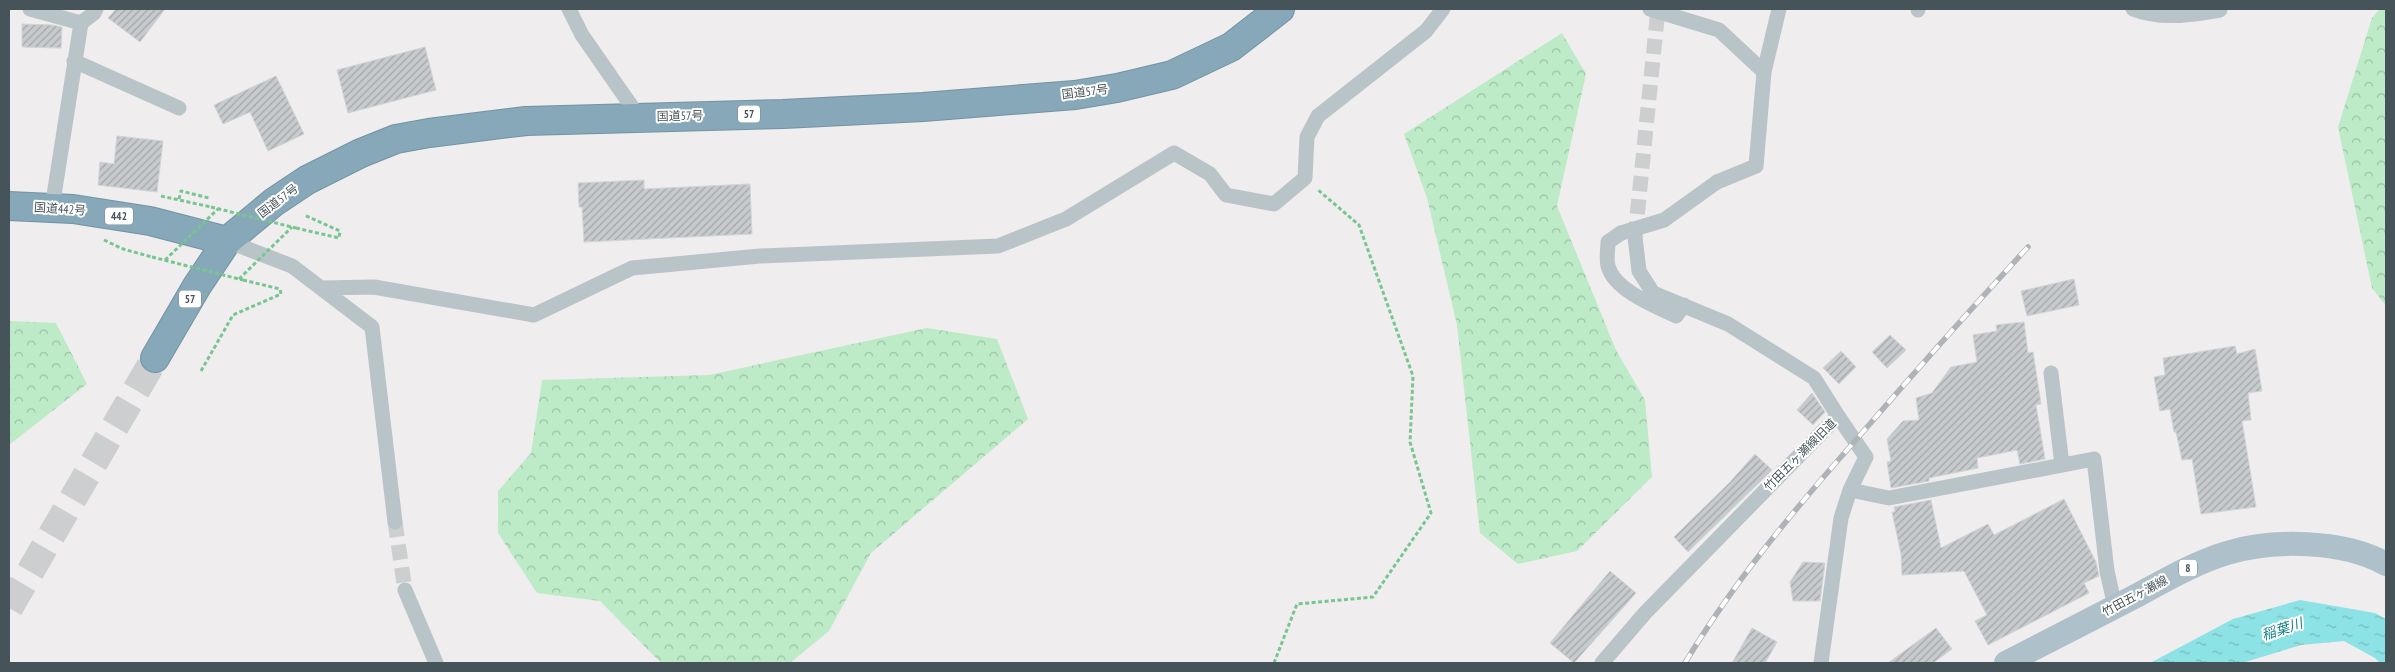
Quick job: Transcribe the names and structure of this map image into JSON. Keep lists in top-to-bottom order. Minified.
{"streets":{"highway":["国道57号","57","国道442号","442"],"main road":["8","竹田五ヶ瀬線"],"street":["竹田五ヶ瀬線旧道"]},"crossings":[["国道57号","国道442号"]],"water":["稲葉川"]}
